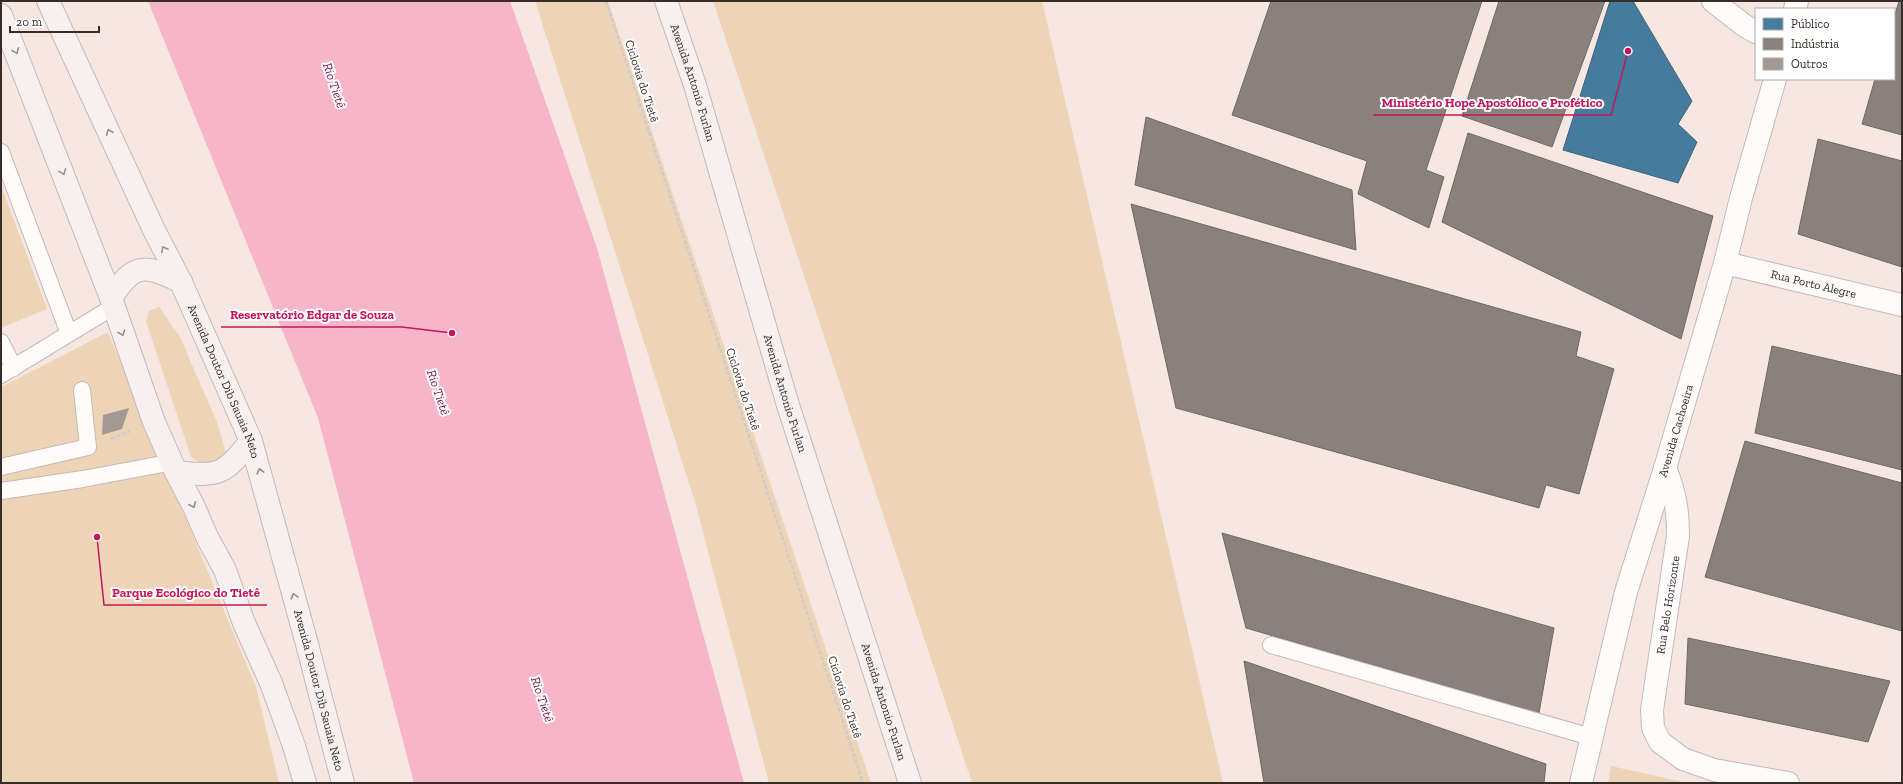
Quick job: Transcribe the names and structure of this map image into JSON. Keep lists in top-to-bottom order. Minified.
{"streets":{"main road":["Avenida Antonio Furlan","Avenida Doutor Dib Sauaia Neto"],"street":["Rua Porto Alegre","Avenida Cachoeira","Rua Belo Horizonte"],"path":["Ciclovia do Tietê"]},"crossings":[["Rua Porto Alegre","Avenida Cachoeira"],["Avenida Cachoeira","Rua Belo Horizonte"]],"water":["Rio Tietê"],"places":["Ministério Hope Apostólico e Profético","Reservatório Edgar de Souza","Parque Ecológico do Tietê"],"legend":["Público","Indústria","Outros"],"scale_bar":"20 m"}
